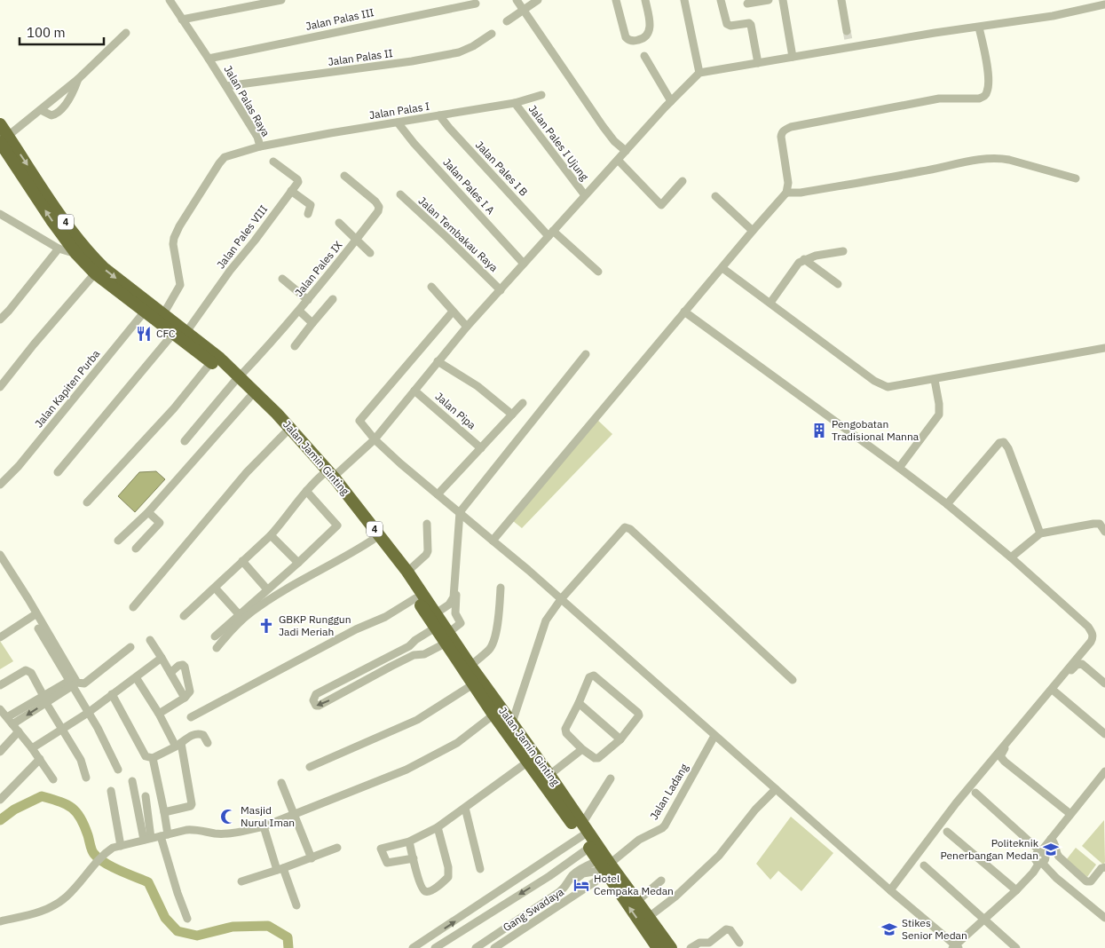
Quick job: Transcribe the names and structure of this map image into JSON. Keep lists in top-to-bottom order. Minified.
{"streets":{"highway":["4","Jalan Jamin Ginting"],"street":["Jalan Palas III","Jalan Palas II","Jalan Palas Raya","Jalan Palas I","Jalan Pales I Ujung","Jalan Pales I B","Jalan Pales I A","Jalan Tembakau Raya","Jalan Pales VIII","Jalan Pales IX","Jalan Kapiten Purba","Jalan Pipa","Jalan Ladang","Gang Swadaya"]},"crossings":[["Jalan Palas III","Jalan Palas Raya"],["Jalan Palas II","Jalan Palas Raya"],["Jalan Palas Raya","Jalan Palas I"],["Jalan Palas Raya","Jalan Jamin Ginting"],["Jalan Palas I","Jalan Pales I Ujung"],["Jalan Palas I","Jalan Pales I B"],["Jalan Palas I","Jalan Pales I A"],["Jalan Pales VIII","Jalan Jamin Ginting"],["Jalan Pales IX","Jalan Jamin Ginting"],["Jalan Kapiten Purba","Jalan Jamin Ginting"],["Jalan Jamin Ginting","Jalan Ladang"],["Jalan Jamin Ginting","Gang Swadaya"],["Jalan Ladang","Gang Swadaya"]],"places":{"restaurant":["CFC"],"building":["Pengobatan Tradisional Manna"],"church":["GBKP Runggun Jadi Meriah"],"mosque":["Masjid Nurul Iman"],"school or university":["Politeknik Penerbangan Medan","Stikes Senior Medan"],"hotel":["Hotel Cempaka Medan"]},"scale_bar":"100 m"}
